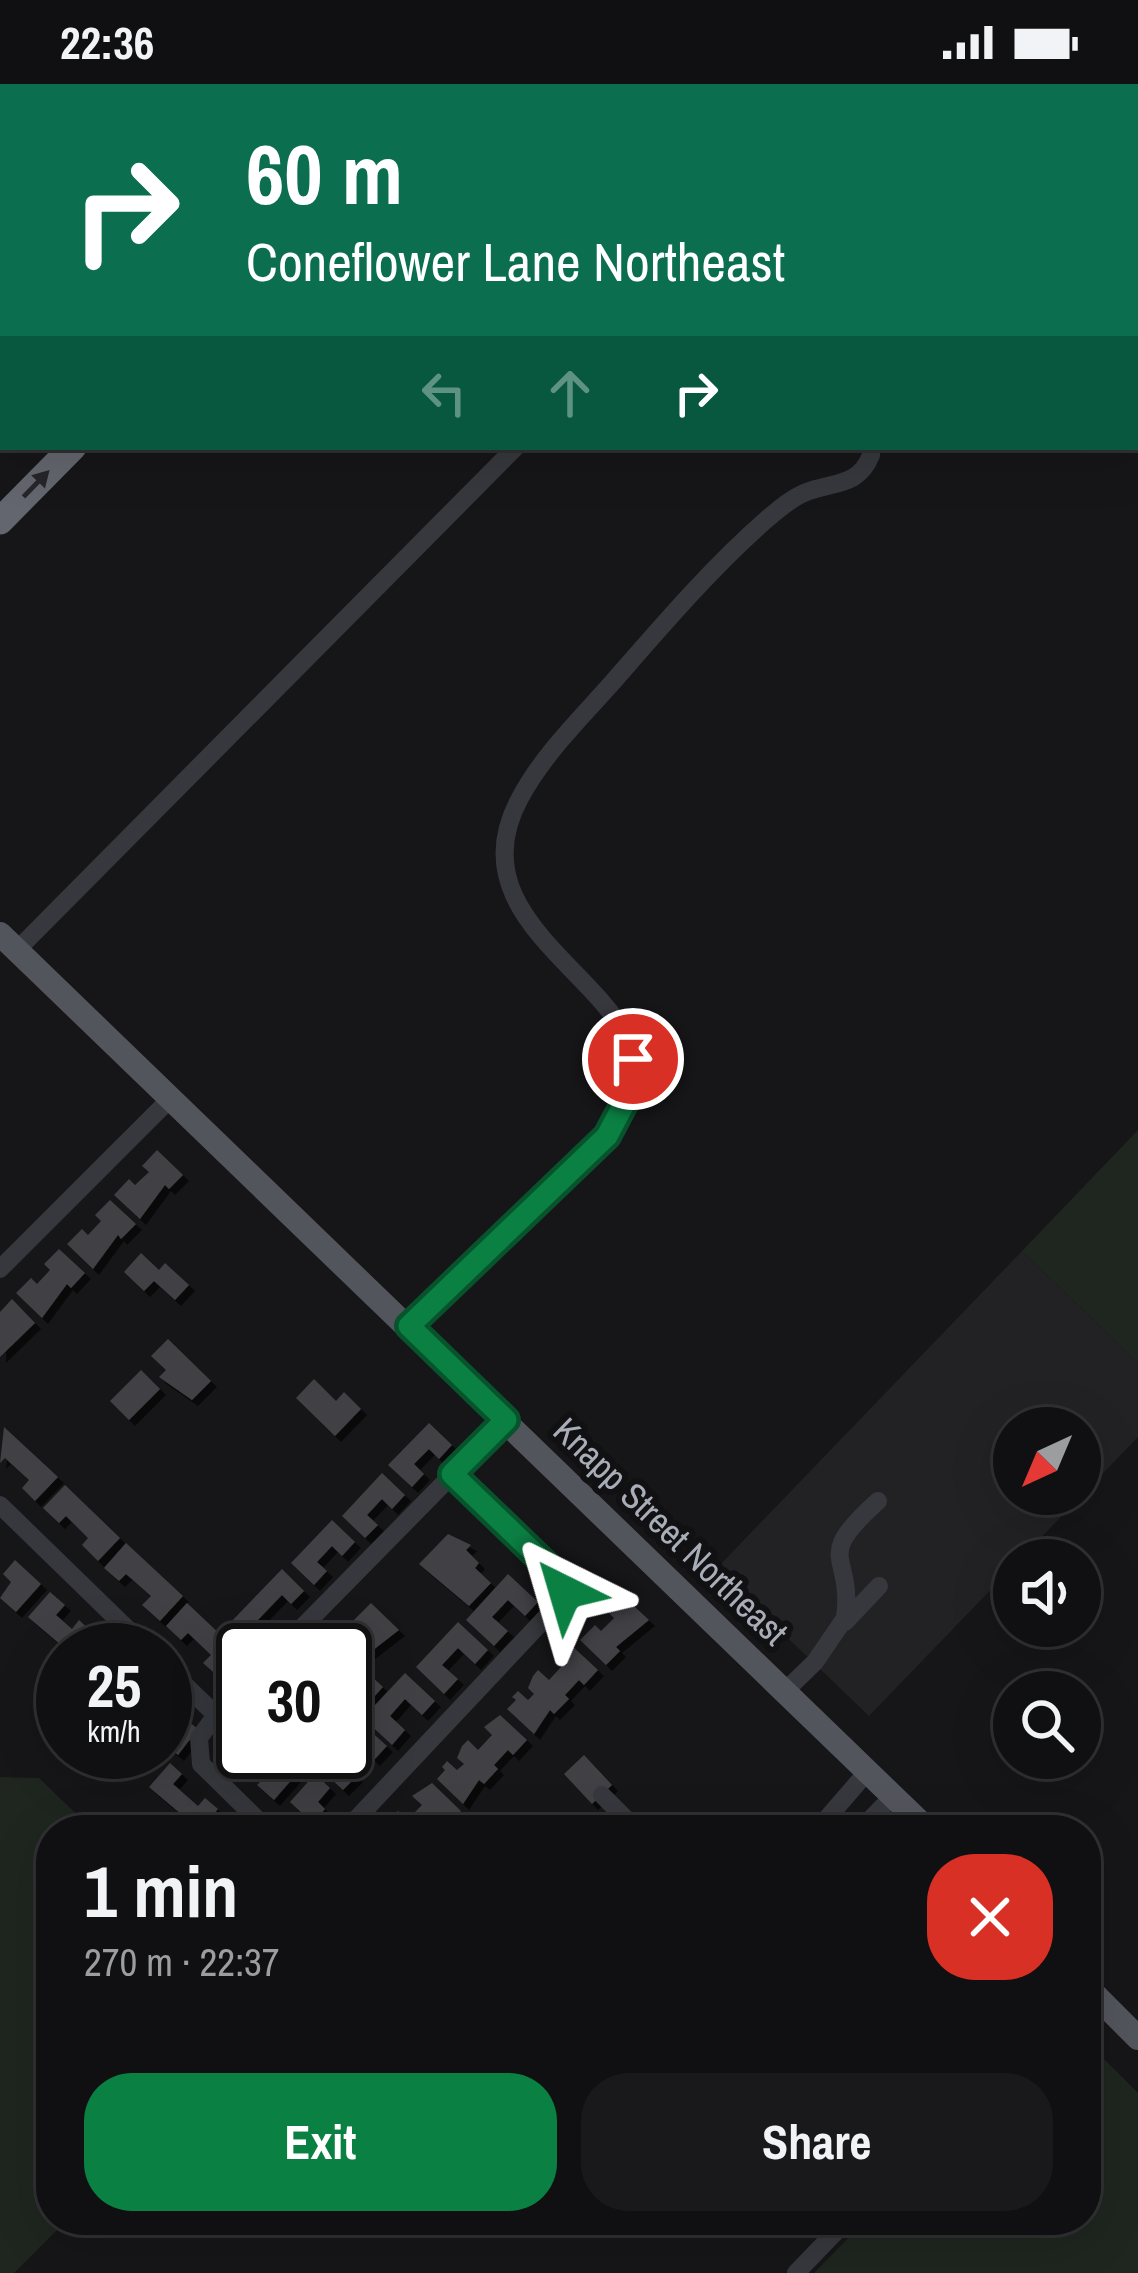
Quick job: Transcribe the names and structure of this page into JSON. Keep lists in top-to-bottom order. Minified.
{"streets":{"main road":["Knapp Street Northeast"]},"north":"bottom left","page":{"status":"22:36","turn":["60 m","Coneflower Lane Northeast"],"speed":"25 km/h","limit":"30","heading":["1 min","270 m · 22:37"],"buttons":["Exit","Share"]}}
